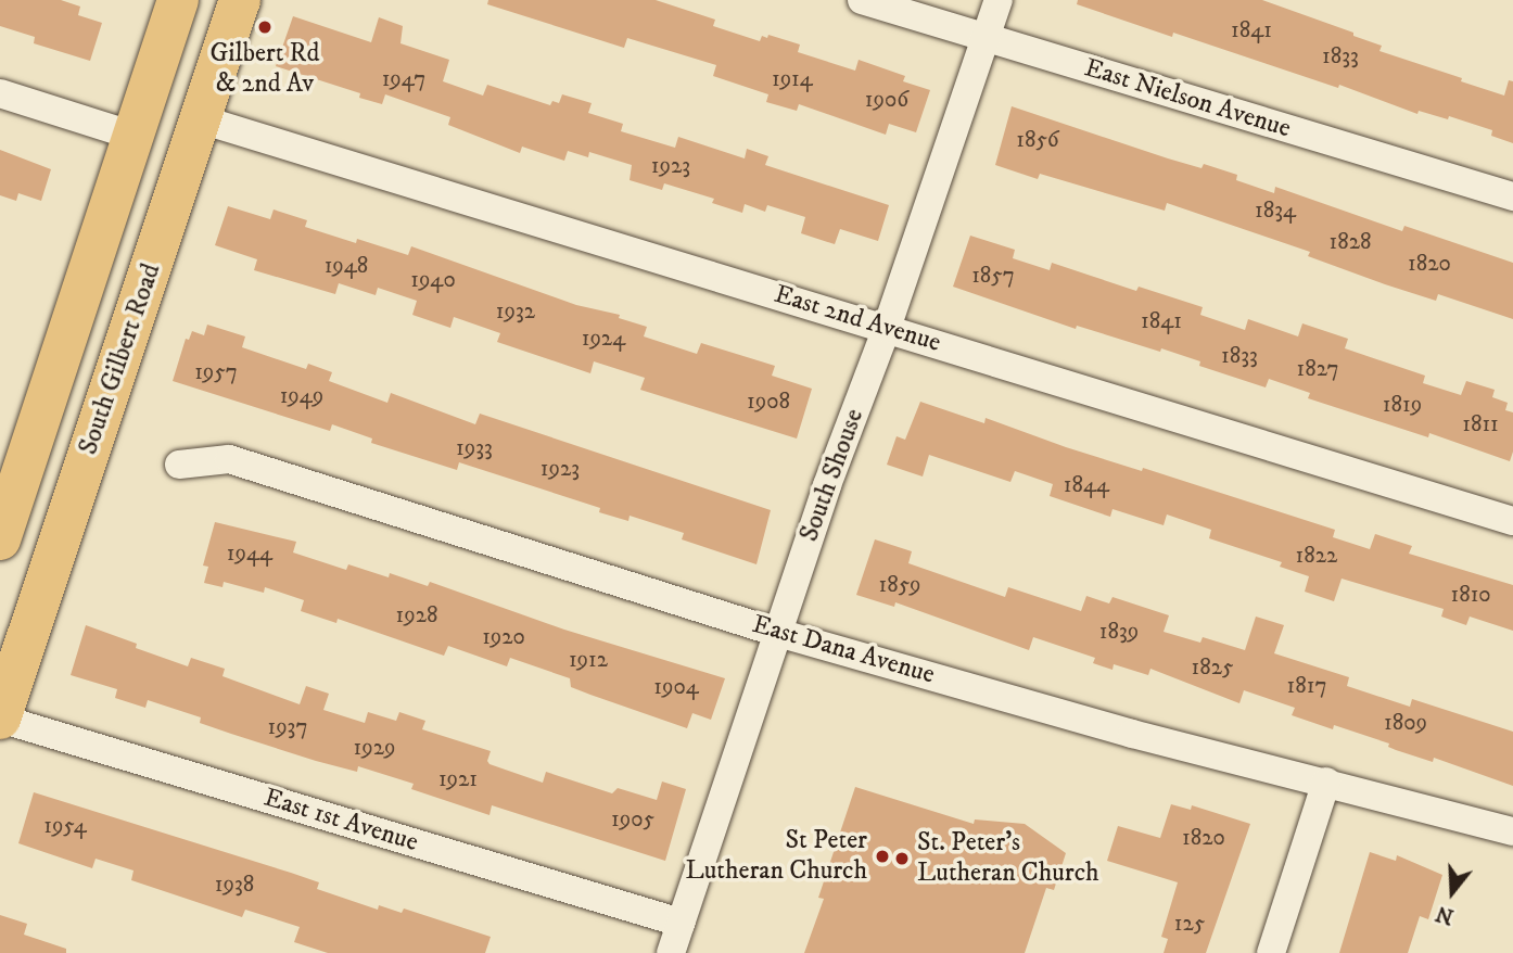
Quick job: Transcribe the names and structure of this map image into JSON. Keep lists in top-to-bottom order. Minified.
{"streets":{"main road":["South Gilbert Road"],"street":["East Nielson Avenue","East 2nd Avenue","South Shouse","East Dana Avenue","East 1st Avenue"]},"crossings":[["East Nielson Avenue","South Shouse"],["East 2nd Avenue","South Gilbert Road"],["East 2nd Avenue","South Shouse"],["South Gilbert Road","East 1st Avenue"],["South Shouse","East Dana Avenue"],["South Shouse","East 1st Avenue"]],"places":["Gilbert Rd & 2nd Av","St Peter Lutheran Church","St. Peter's Lutheran Church"],"house_numbers":["1841","1833","1947","1914","1906","1856","1923","1834","1828","1820","1948","1857","1940","1932","1841","1924","1833","1827","1957","1949","1908","1819","1811","1933","1923","1844","1944","1822","1859","1810","1928","1839","1920","1912","1825","1817","1904","1809","1937","1929","1921","1905","1954","1820","1938","125"],"north":"bottom"}
